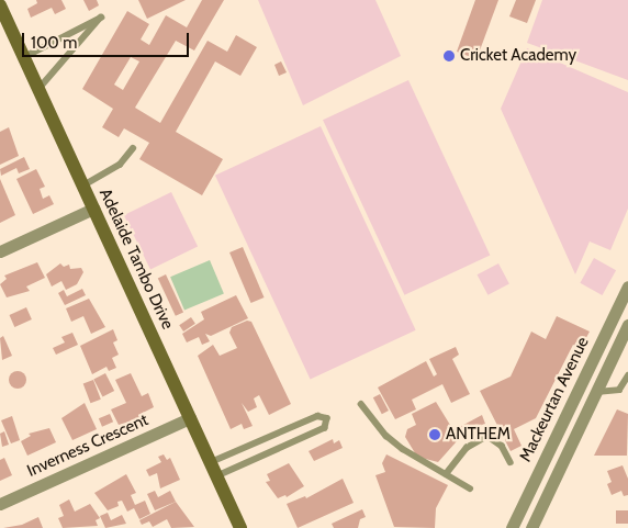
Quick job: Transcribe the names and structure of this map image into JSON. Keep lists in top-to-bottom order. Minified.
{"streets":{"street":["Adelaide Tambo Drive","Mackeurtan Avenue","Inverness Crescent"]},"crossings":[["Adelaide Tambo Drive","Inverness Crescent"]],"places":["Cricket Academy","ANTHEM"],"scale_bar":"100 m"}
